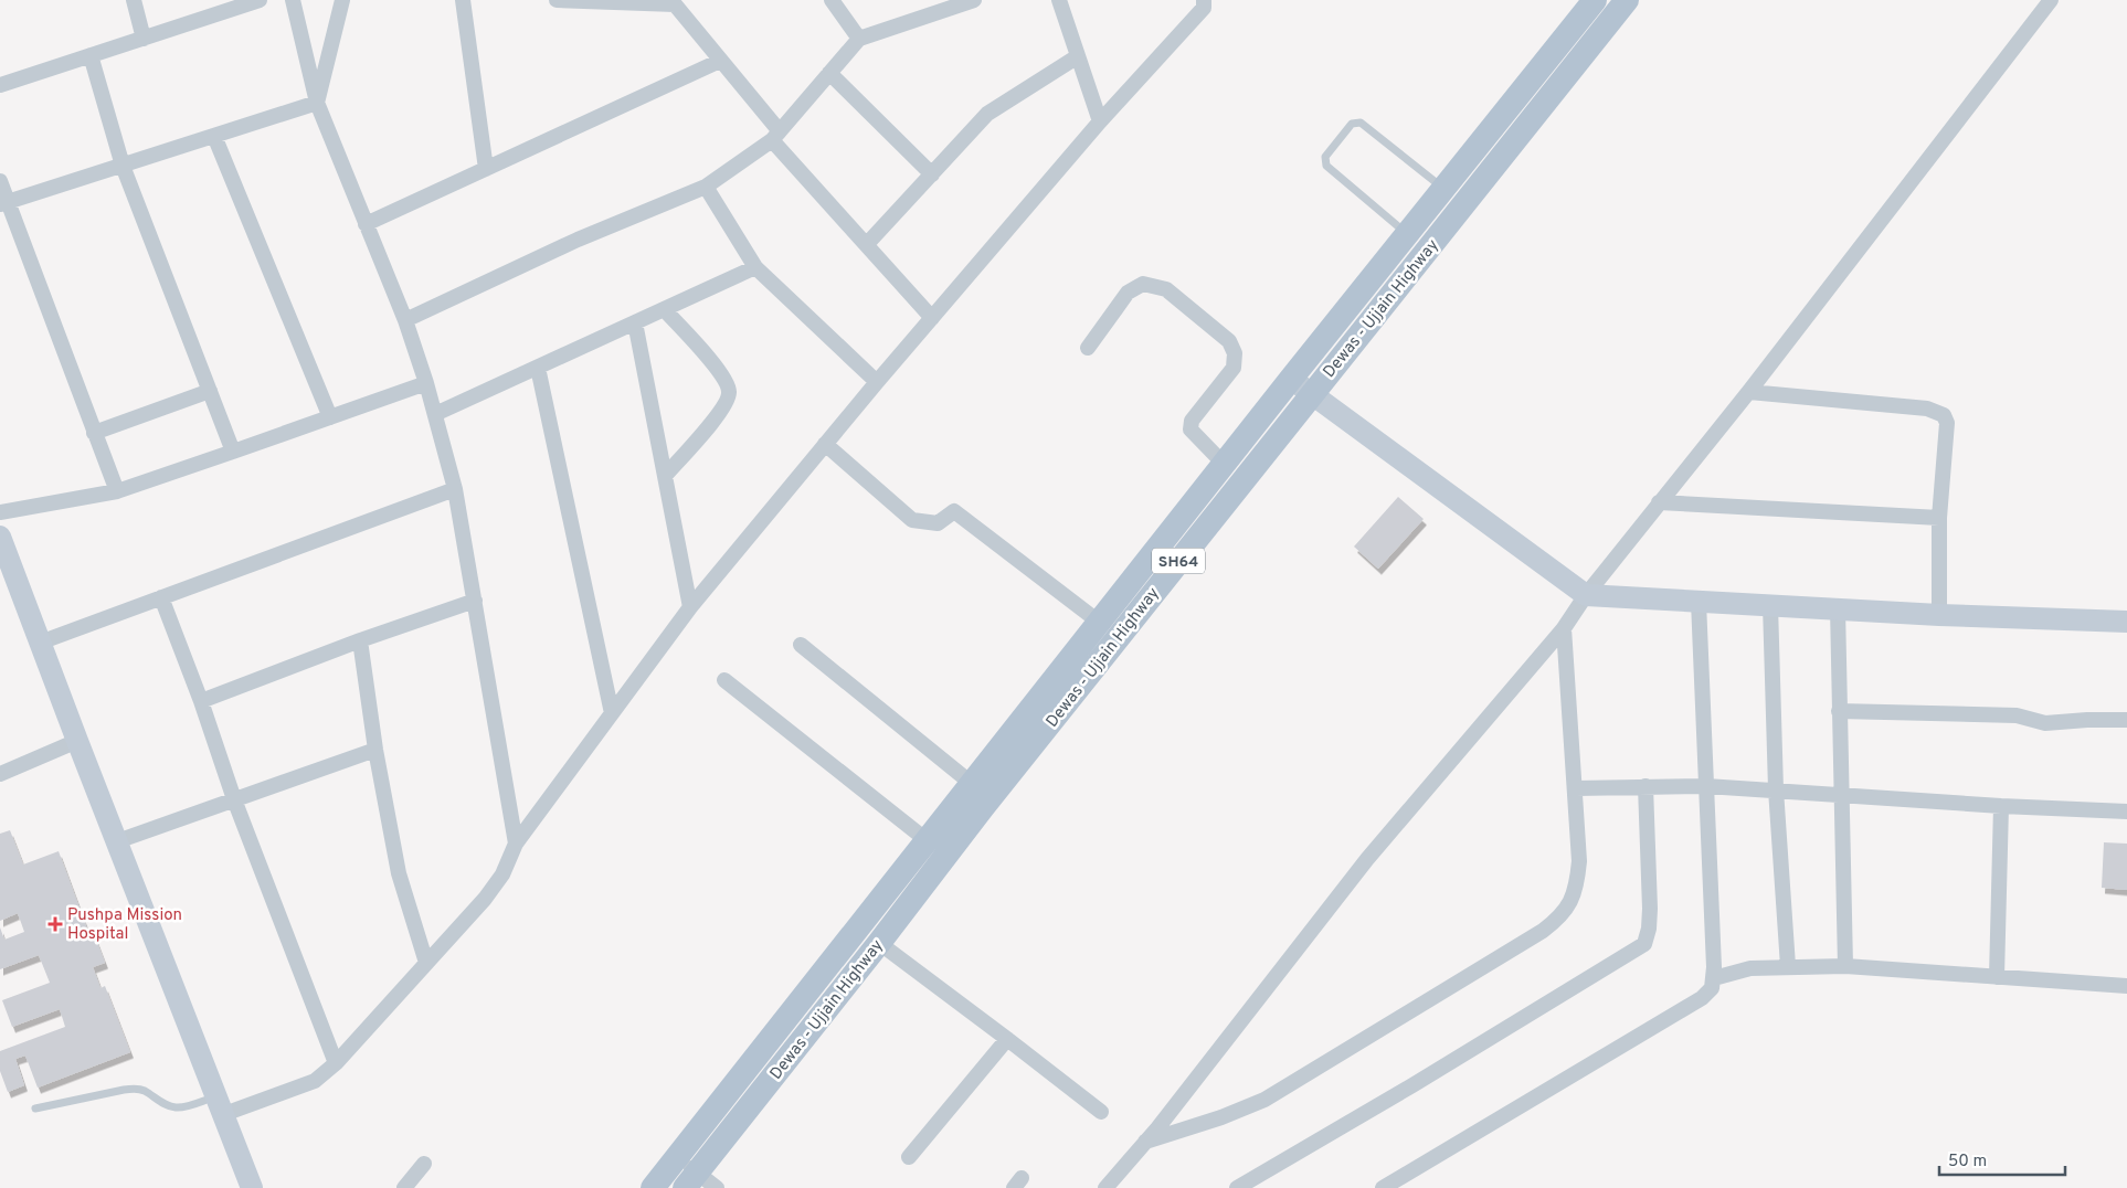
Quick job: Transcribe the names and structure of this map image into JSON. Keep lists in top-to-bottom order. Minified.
{"streets":{"main road":["Dewas - Ujjain Highway","SH64"]},"places":{"health":["Pushpa Mission Hospital"]},"scale_bar":"50 m"}
